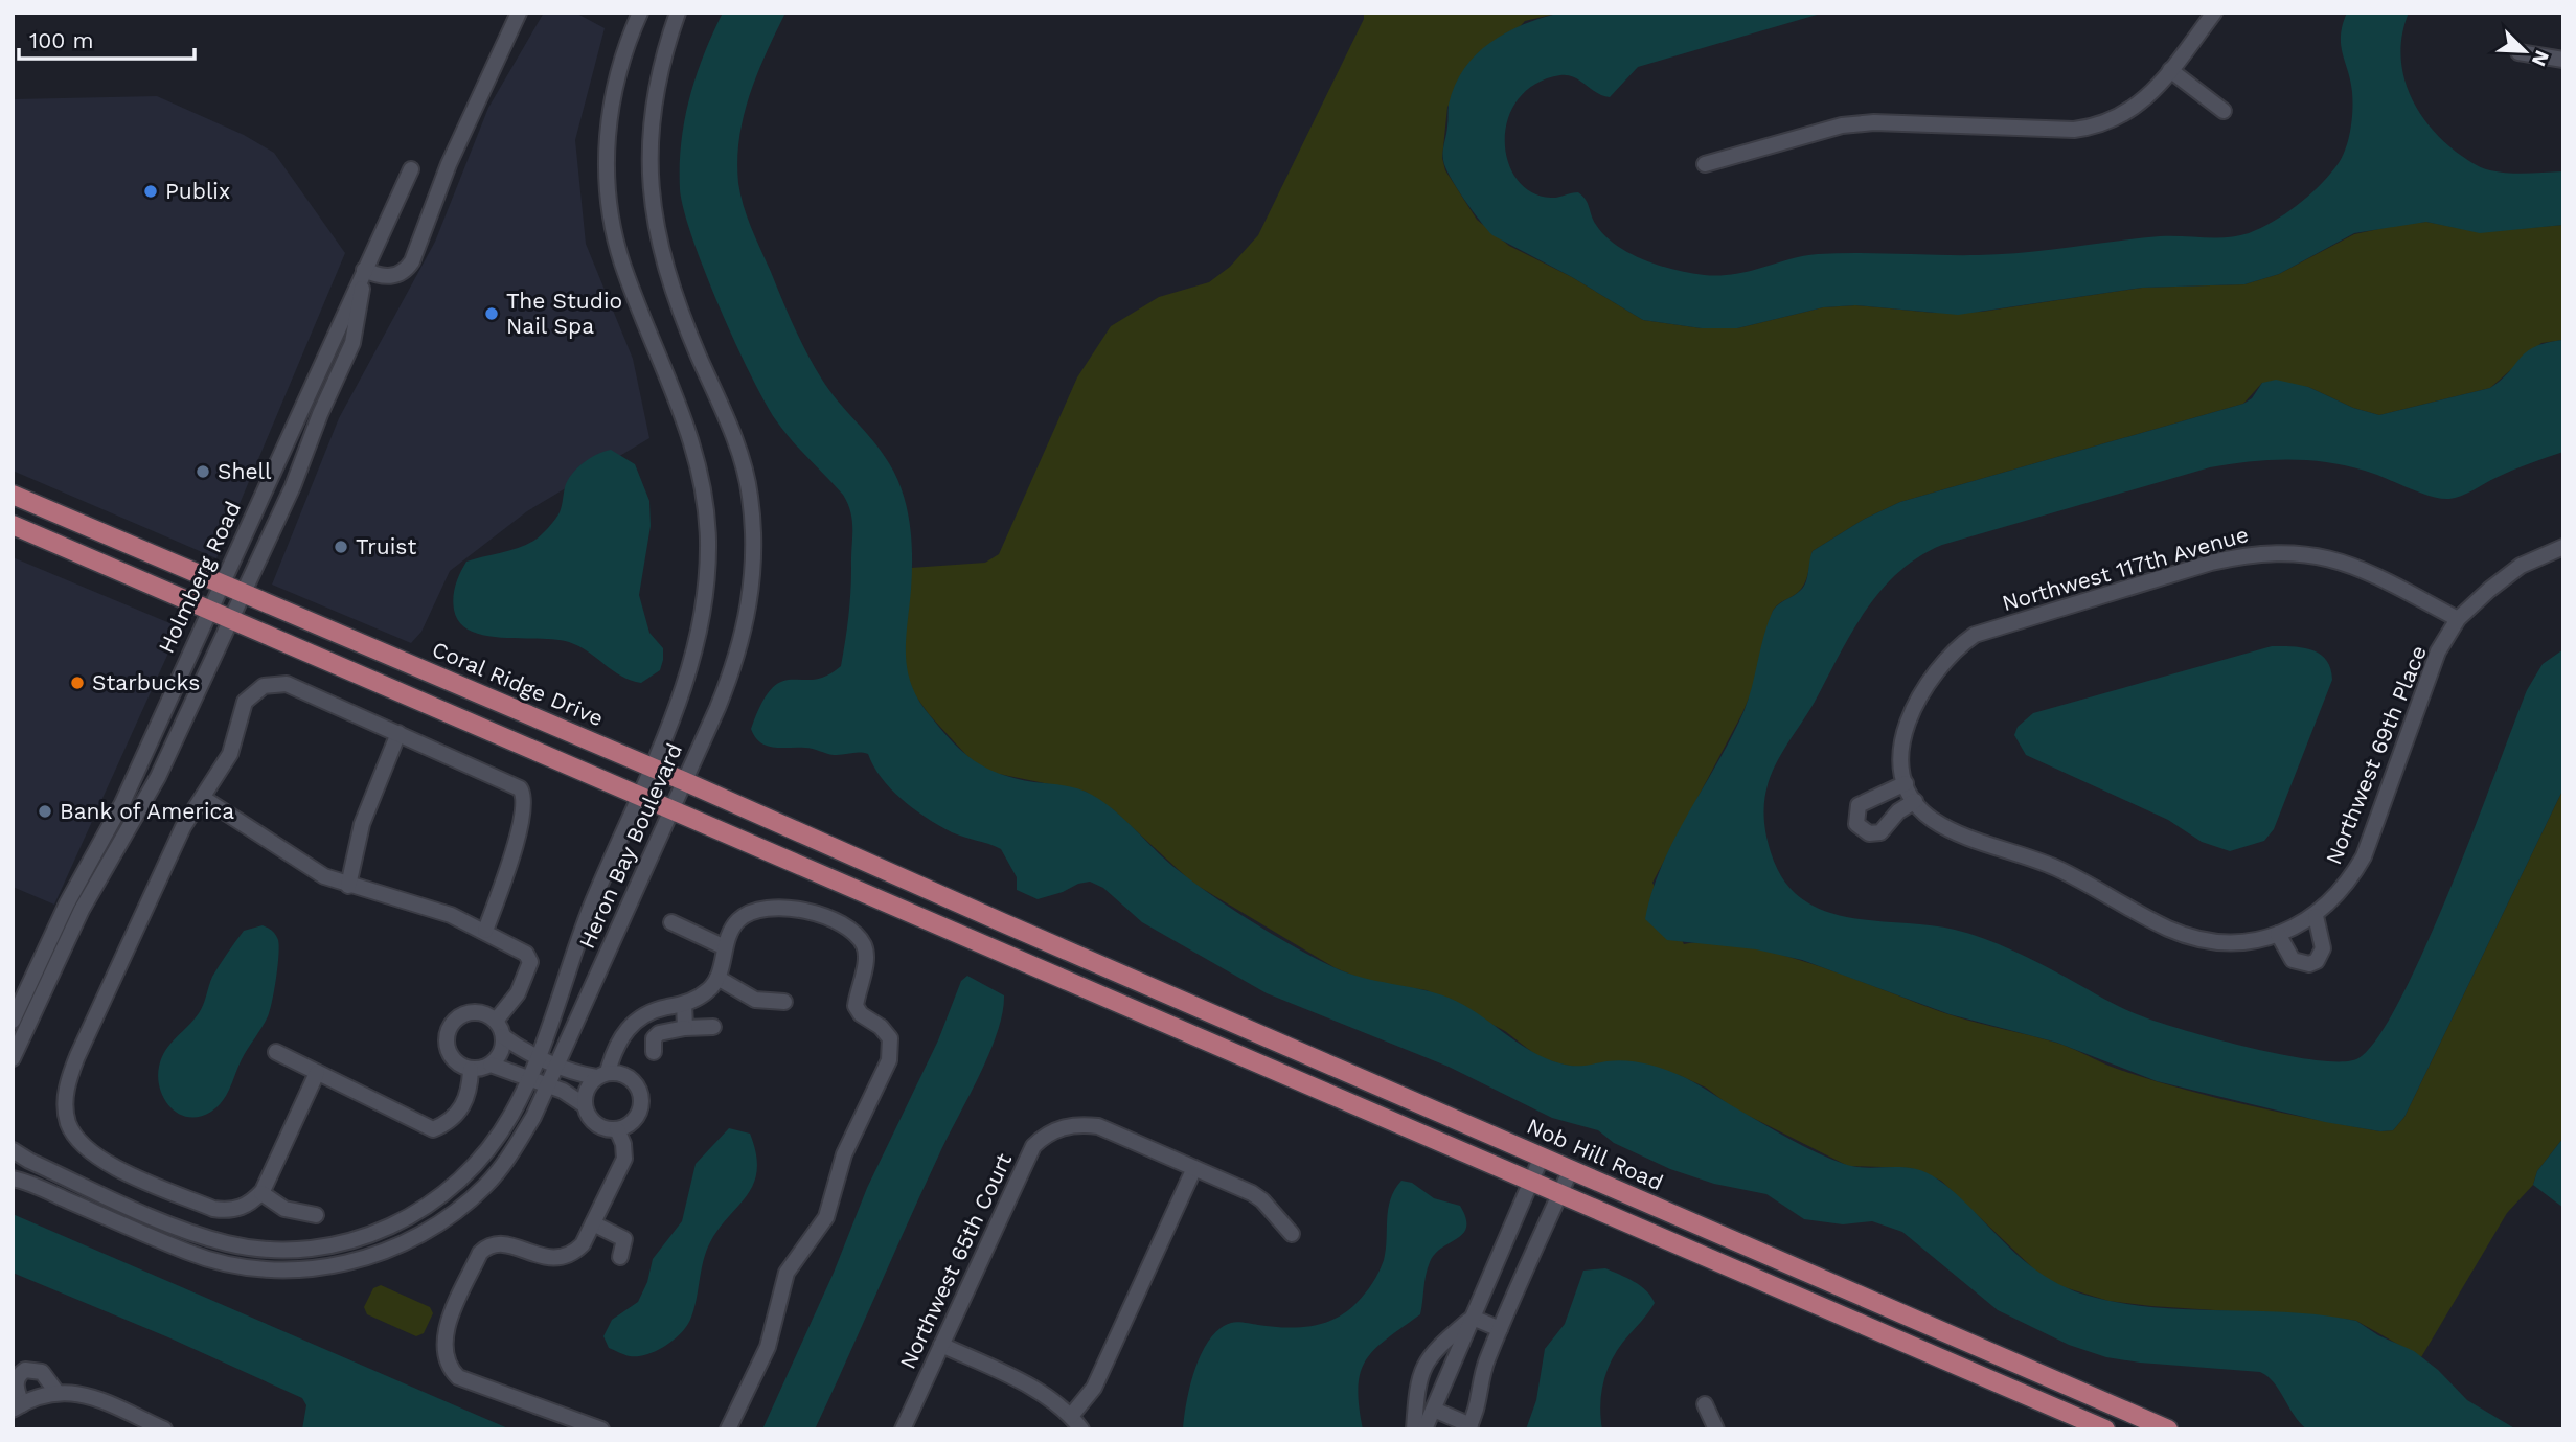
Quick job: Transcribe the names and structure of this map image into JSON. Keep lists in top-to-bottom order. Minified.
{"streets":{"main road":["Coral Ridge Drive","Nob Hill Road"],"street":["Northwest 117th Avenue","Holmberg Road","Northwest 69th Place","Heron Bay Boulevard","Northwest 65th Court"]},"crossings":[["Northwest 117th Avenue","Northwest 69th Place"],["Holmberg Road","Coral Ridge Drive"],["Coral Ridge Drive","Heron Bay Boulevard"],["Coral Ridge Drive","Nob Hill Road"]],"places":["Publix","The Studio Nail Spa","Shell","Truist","Starbucks","Bank of America"],"scale_bar":"100 m","north":"bottom right"}
